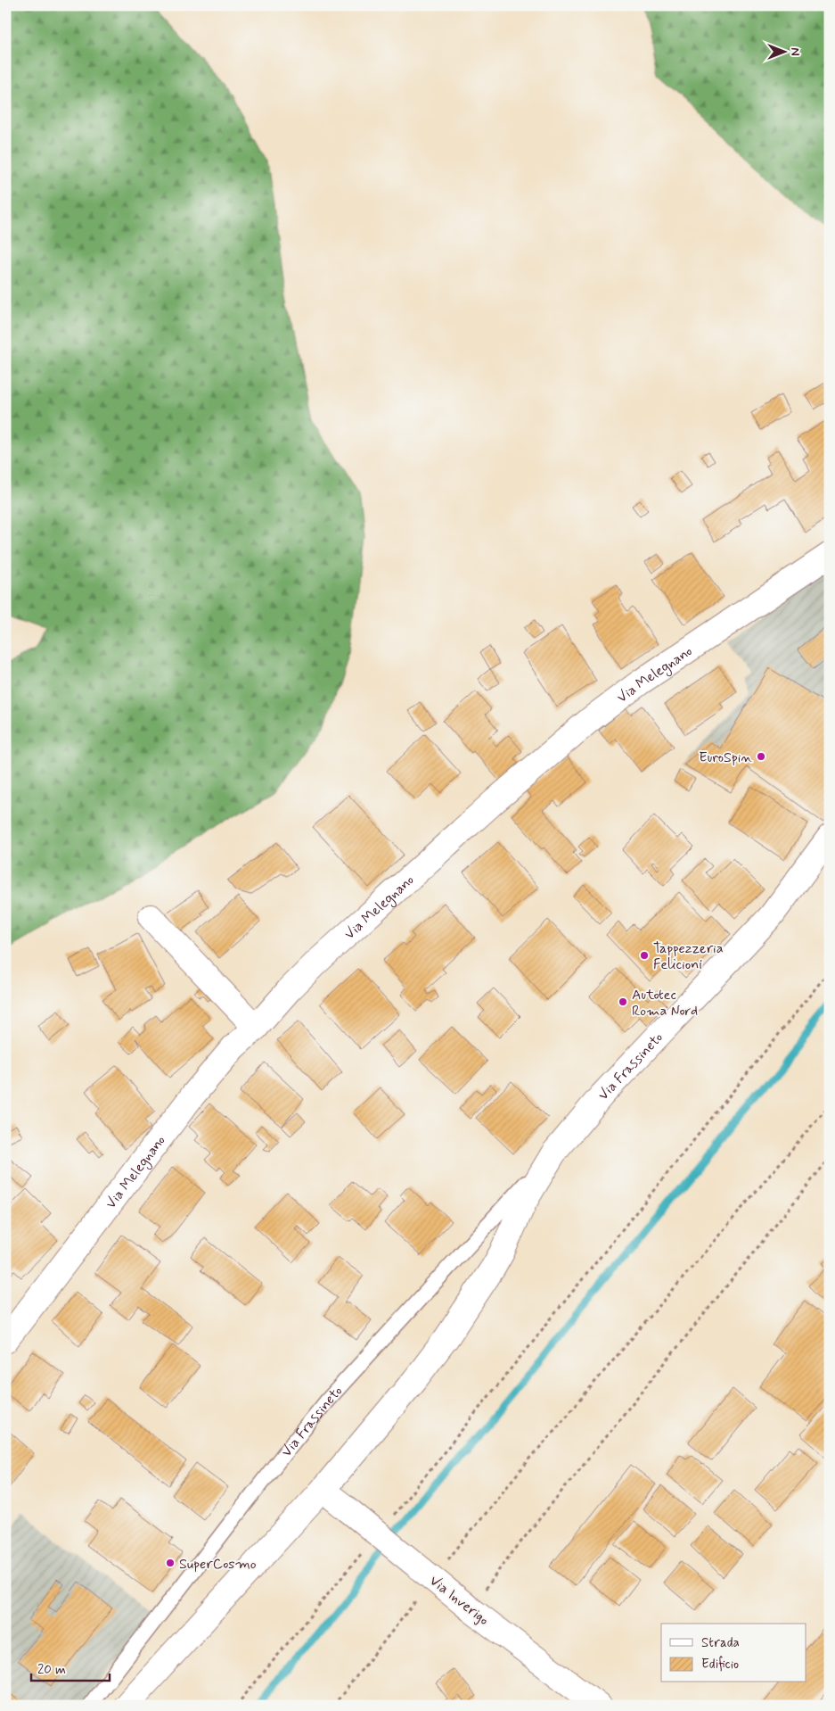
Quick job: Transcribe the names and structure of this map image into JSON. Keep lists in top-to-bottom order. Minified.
{"streets":{"street":["Via Melegnano","Via Frassineto","Via Inverigo"]},"crossings":[["Via Frassineto","Via Inverigo"]],"places":["EuroSpin","Tappezzeria Felicioni","Autotec Roma Nord","SuperCosmo"],"legend":["Strada","Edificio"],"scale_bar":"20 m","north":"right"}
